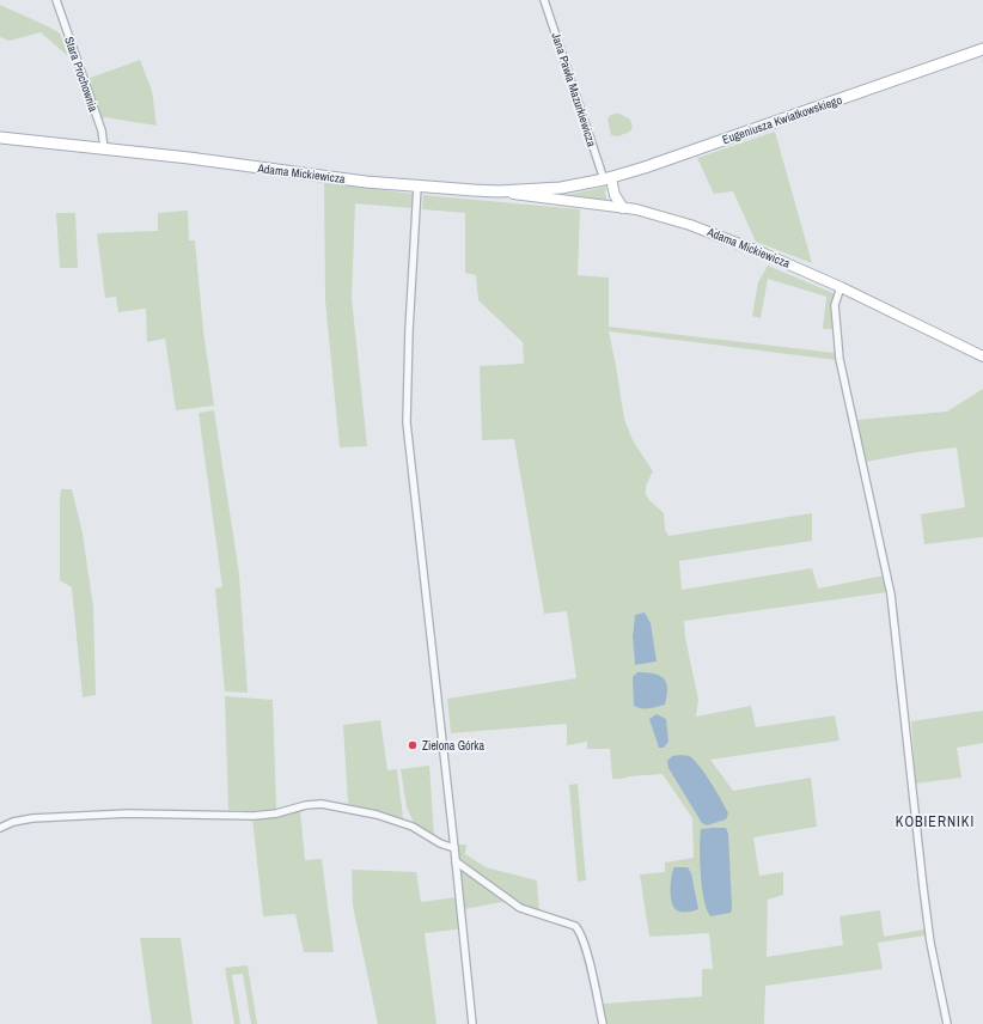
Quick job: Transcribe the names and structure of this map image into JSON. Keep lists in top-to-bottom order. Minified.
{"streets":{"main road":["Eugeniusza Kwiatkowskiego","Adama Mickiewicza"],"street":["Stara Prochownia","Jana Pawła Mazurkiewicza"]},"crossings":[["Stara Prochownia","Adama Mickiewicza"],["Jana Pawła Mazurkiewicza","Eugeniusza Kwiatkowskiego"],["Jana Pawła Mazurkiewicza","Adama Mickiewicza"],["Eugeniusza Kwiatkowskiego","Adama Mickiewicza"]],"districts":["KOBIERNIKI"],"places":["Zielona Górka"]}
